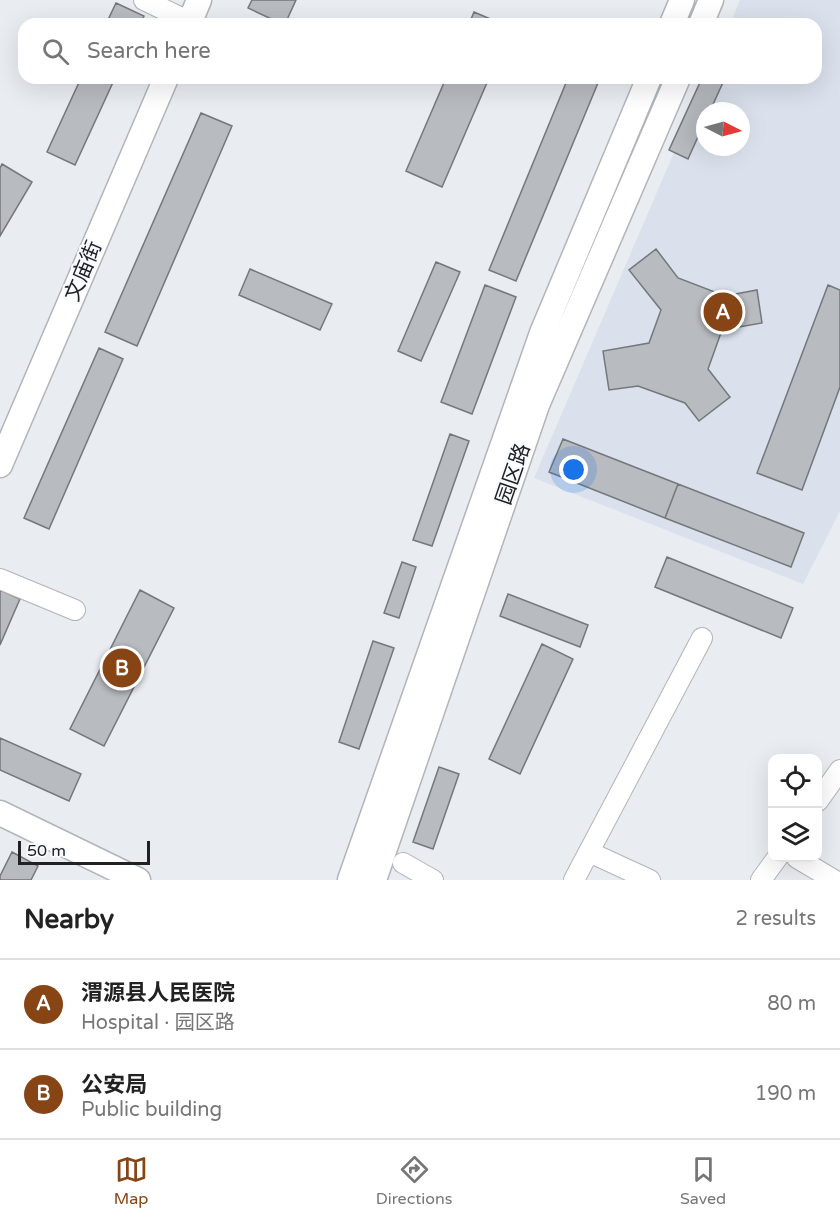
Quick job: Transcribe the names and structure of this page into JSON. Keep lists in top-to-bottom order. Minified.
{"streets":{"main road":["文庙街","园区路"]},"scale_bar":"50 m","north":"right","page":{"search":"Search here","pins":["A","B"],"scale":"50 m","heading":["Nearby","2 results"],"list":[{"mark":"A","name":"渭源县人民医院","note":"Hospital · 园区路","value":"80 m"},{"mark":"B","name":"公安局","note":"Public building","value":"190 m"}],"nav":["Map","Directions","Saved"]}}
